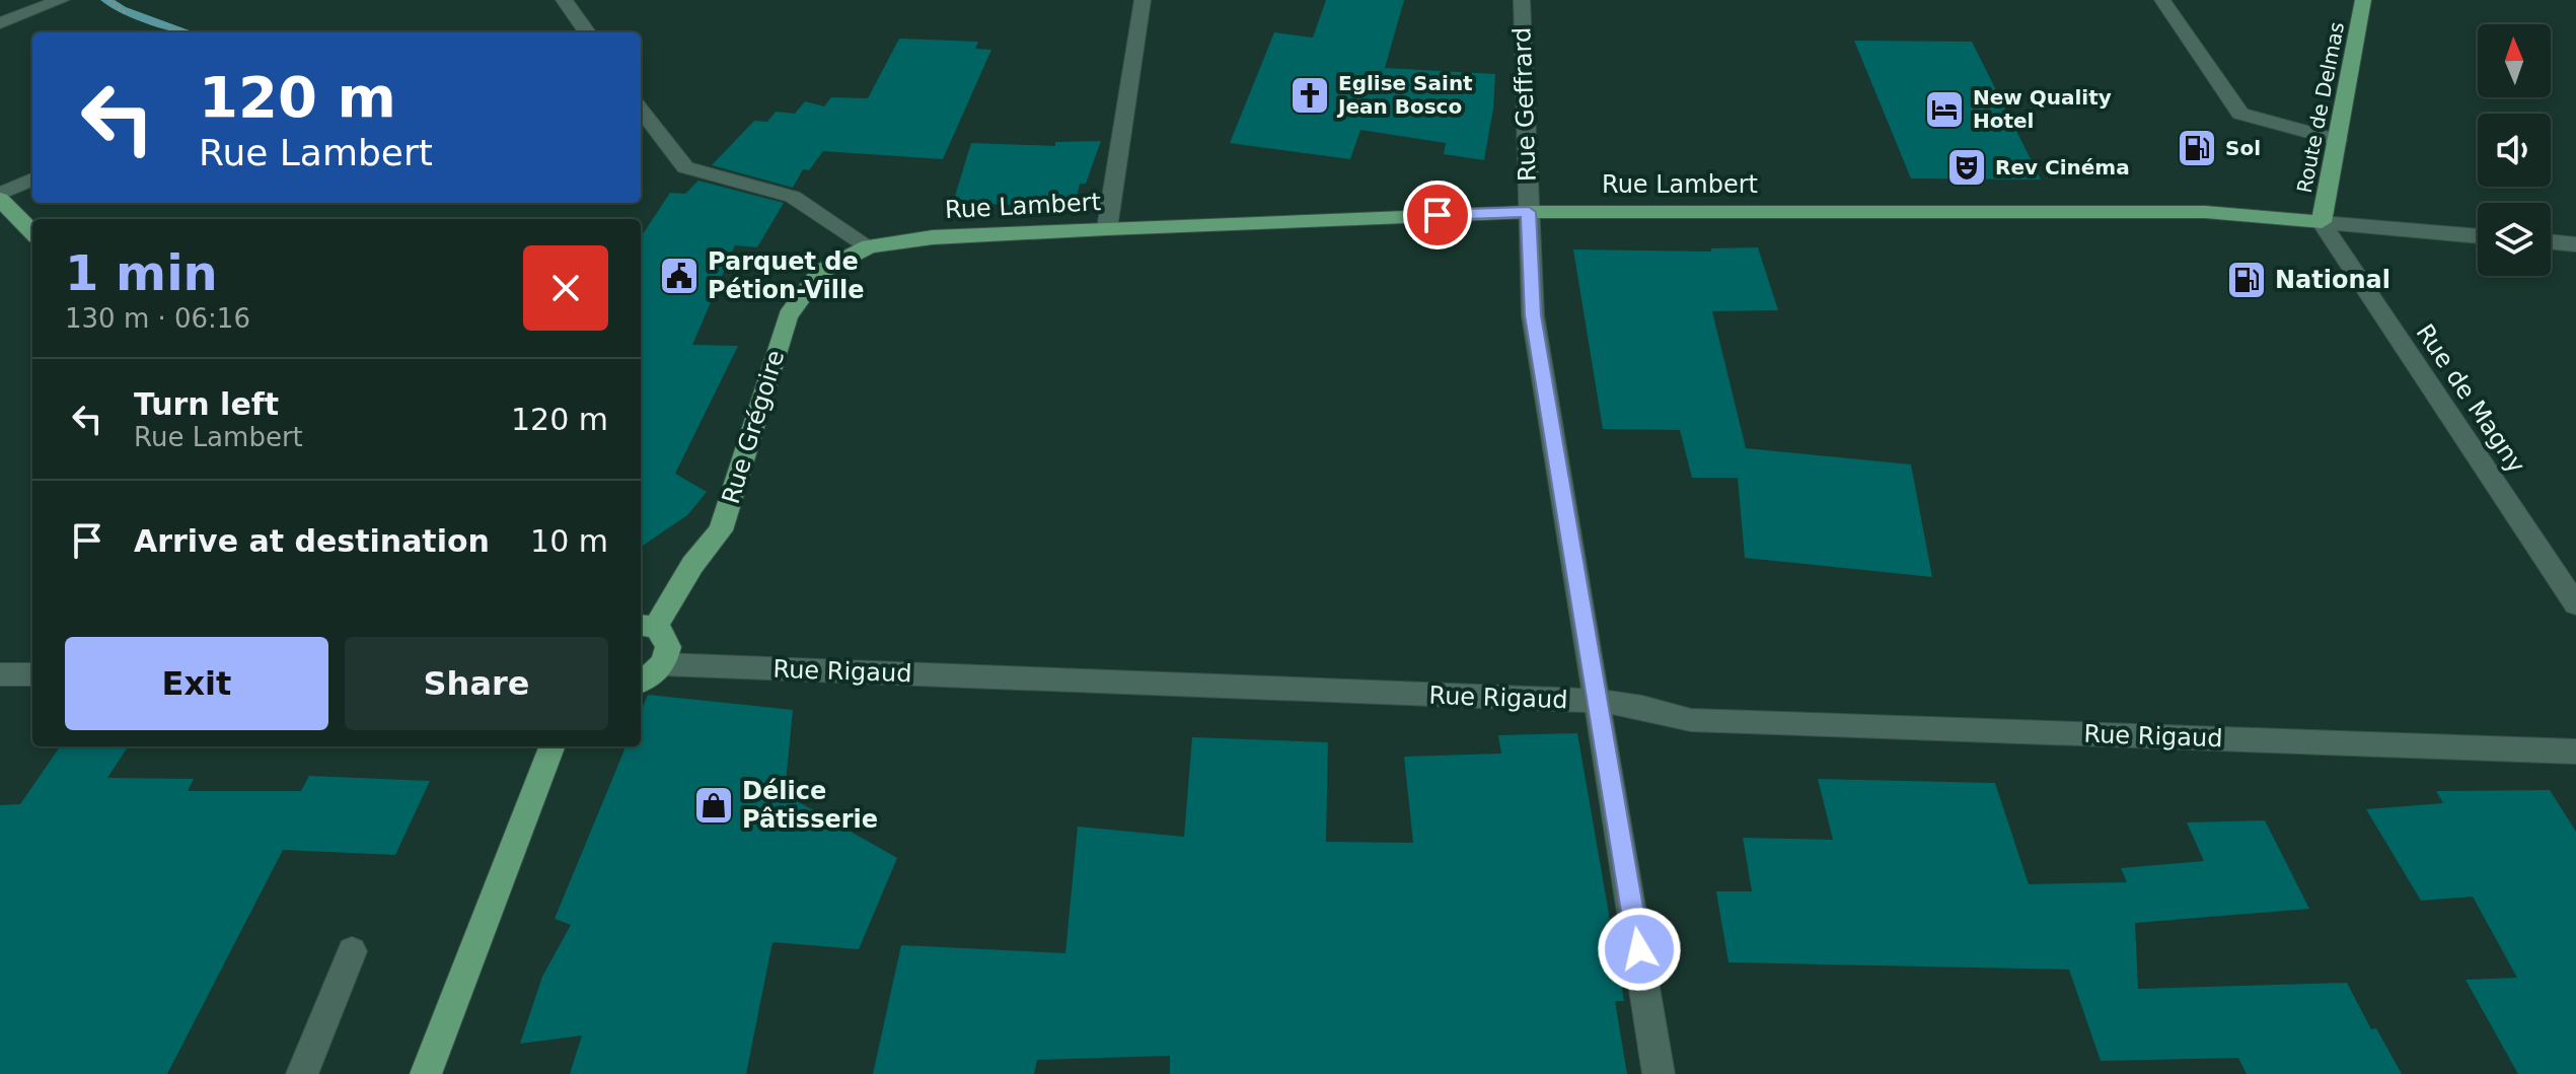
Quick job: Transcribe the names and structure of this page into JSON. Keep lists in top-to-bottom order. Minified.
{"streets":{"main road":["Route de Delmas","Rue Lambert","Rue Grégoire"],"street":["Rue Geffrard","Rue de Magny","Rue Rigaud"]},"crossings":[["Rue Geffrard","Rue Lambert"],["Rue Geffrard","Rue Rigaud"],["Route de Delmas","Rue Lambert"],["Route de Delmas","Rue de Magny"],["Rue Lambert","Rue de Magny"],["Rue Lambert","Rue Grégoire"]],"places":{"church":["Eglise Saint Jean Bosco"],"hotel":["New Quality Hotel"],"fuel station":["Sol","National"],"theatre":["Rev Cinéma"],"public building":["Parquet de Pétion-Ville"],"shop":["Délice Pâtisserie"]},"north":"top","page":{"turn":["120 m","Rue Lambert"],"heading":["1 min","130 m · 06:16"],"list":[{"name":"Turn left","note":"Rue Lambert","value":"120 m"},{"name":"Arrive at destination","value":"10 m"}],"buttons":["Exit","Share"]}}
